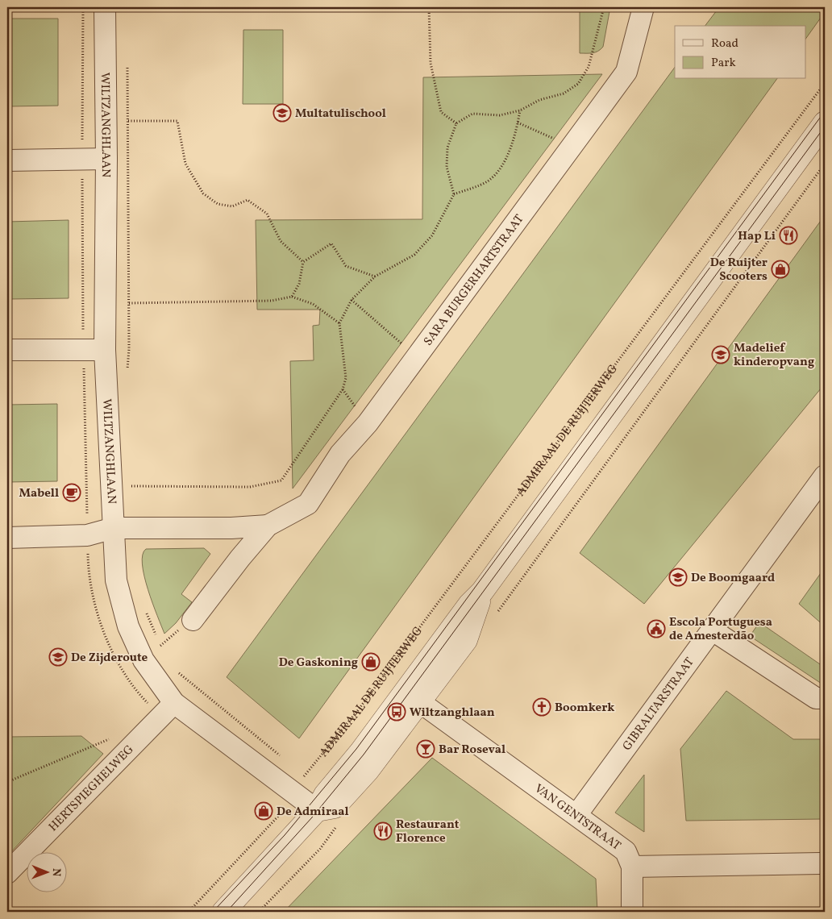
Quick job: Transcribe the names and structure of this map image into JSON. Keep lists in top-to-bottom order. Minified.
{"streets":{"street":["WILTZANGHLAAN","SARA BURGERHARTSTRAAT","GIBRALTARSTRAAT","HERTSPIEGHELWEG","VAN GENTSTRAAT"],"path":["ADMIRAAL DE RUIJTERWEG"]},"crossings":[["WILTZANGHLAAN","SARA BURGERHARTSTRAAT"],["WILTZANGHLAAN","HERTSPIEGHELWEG"],["GIBRALTARSTRAAT","VAN GENTSTRAAT"]],"places":{"school or university":["Multatulischool","Madelief kinderopvang","De Boomgaard","De Zijderoute"],"restaurant":["Hap Li","Restaurant Florence"],"shop":["De Ruijter Scooters","De Gaskoning","De Admiraal"],"cafe":["Mabell"],"public building":["Escola Portuguesa de Amesterdão"],"church":["Boomkerk"],"bus stop":["Wiltzanghlaan"],"bar":["Bar Roseval"]},"legend":["Road","Park"],"north":"right"}
